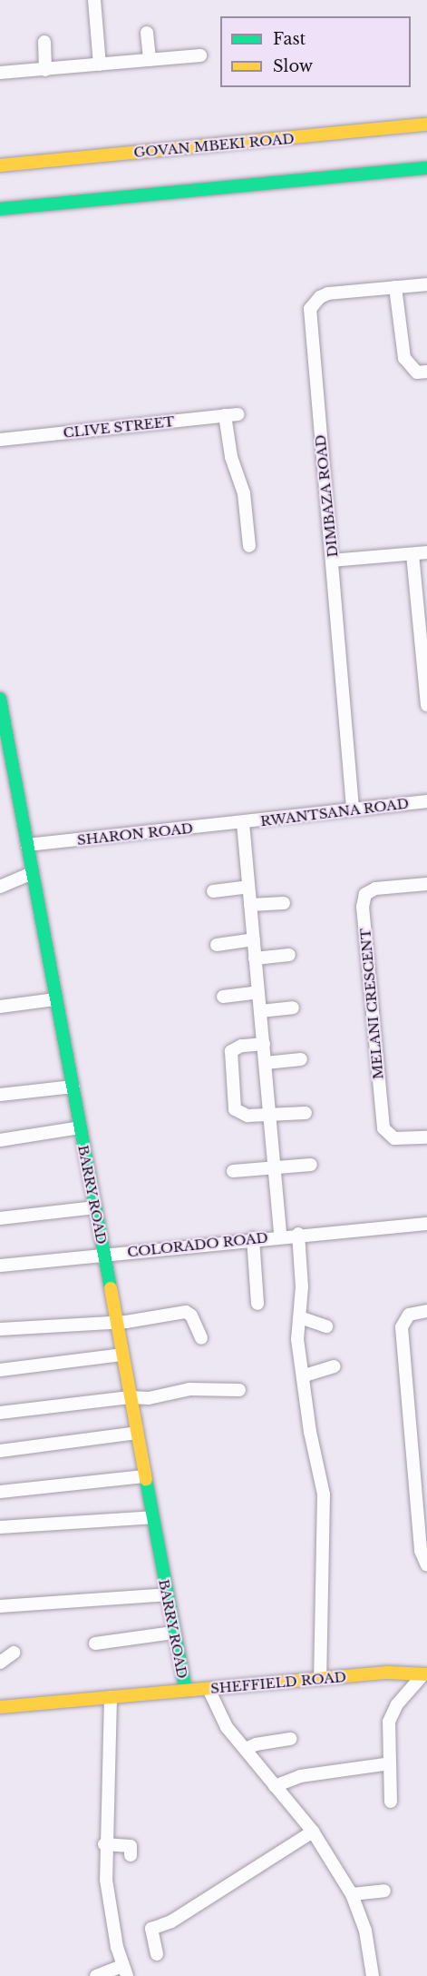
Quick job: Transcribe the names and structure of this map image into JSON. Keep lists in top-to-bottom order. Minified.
{"streets":{"street":["GOVAN MBEKI ROAD","CLIVE STREET","DIMBAZA ROAD","RWANTSANA ROAD","SHARON ROAD","MELANI CRESCENT","BARRY ROAD","COLORADO ROAD","SHEFFIELD ROAD"]},"crossings":[["DIMBAZA ROAD","RWANTSANA ROAD"],["RWANTSANA ROAD","SHARON ROAD"],["SHARON ROAD","BARRY ROAD"],["BARRY ROAD","COLORADO ROAD"],["BARRY ROAD","SHEFFIELD ROAD"]],"legend":["Fast","Slow"]}
